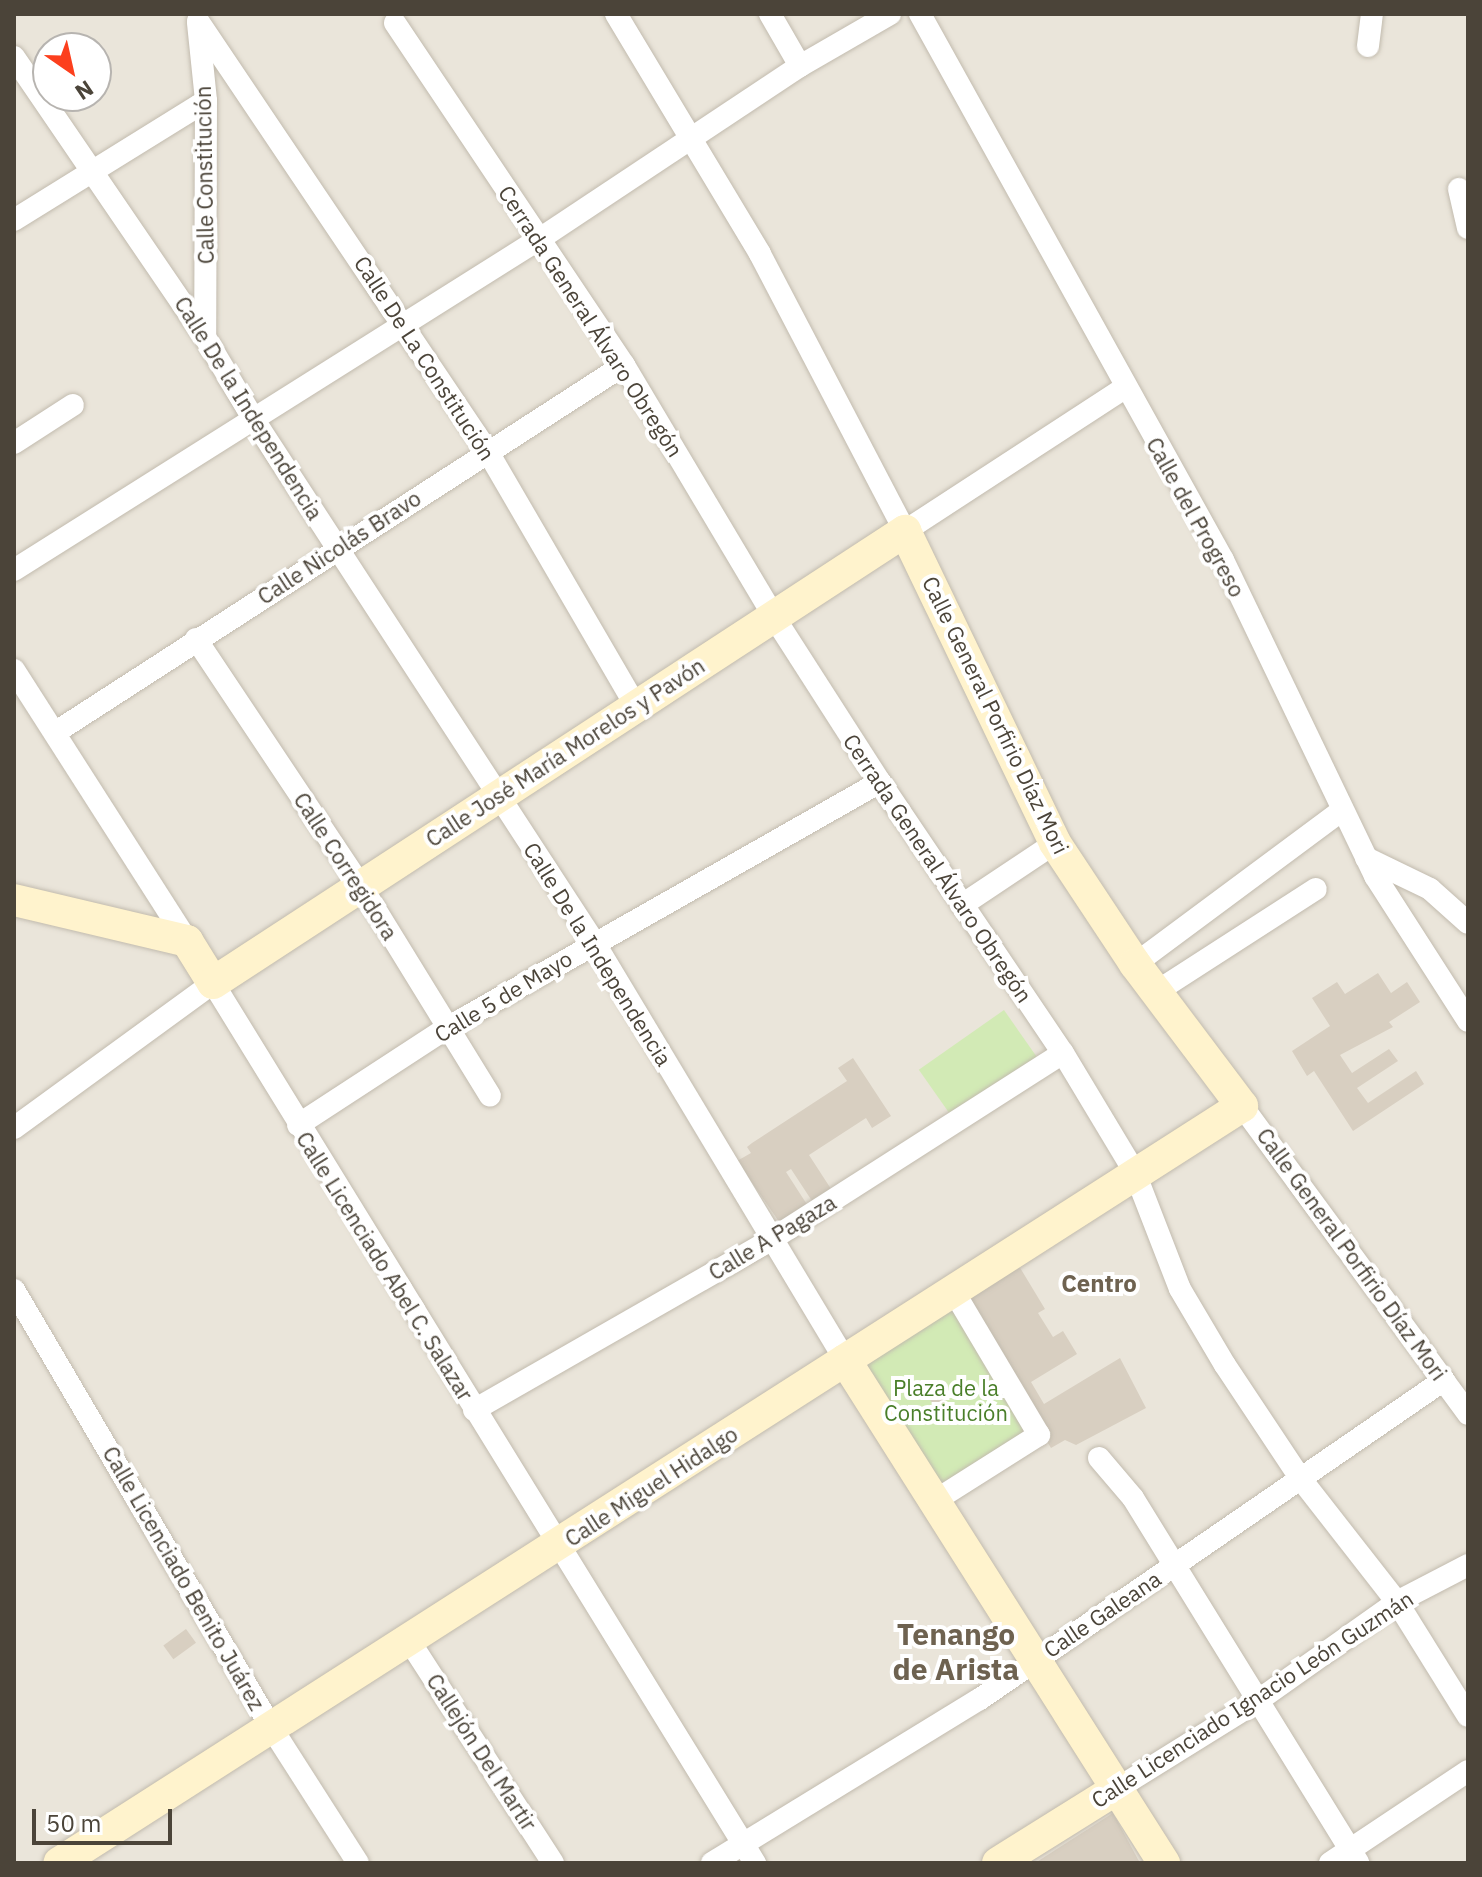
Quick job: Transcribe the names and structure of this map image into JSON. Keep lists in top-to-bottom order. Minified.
{"streets":{"street":["Calle Constitución","Cerrada General Álvaro Obregón","Calle De La Constitución","Calle De la Independencia","Calle del Progreso","Calle Nicolás Bravo","Calle General Porfirio Díaz Mori","Calle José María Morelos y Pavón","Calle Corregidora","Calle 5 de Mayo","Calle A Pagaza","Calle Licenciado Abel C. Salazar","Calle Miguel Hidalgo","Calle Licenciado Benito Juárez","Calle Galeana","Calle Licenciado Ignacio León Guzmán","Callejón Del Martir"]},"crossings":[["Calle Constitución","Calle De La Constitución"],["Calle Constitución","Calle De la Independencia"],["Cerrada General Álvaro Obregón","Calle Nicolás Bravo"],["Cerrada General Álvaro Obregón","Calle José María Morelos y Pavón"],["Cerrada General Álvaro Obregón","Calle 5 de Mayo"],["Cerrada General Álvaro Obregón","Calle A Pagaza"],["Cerrada General Álvaro Obregón","Calle Miguel Hidalgo"],["Cerrada General Álvaro Obregón","Calle Galeana"],["Cerrada General Álvaro Obregón","Calle Licenciado Ignacio León Guzmán"],["Calle De La Constitución","Calle Nicolás Bravo"],["Calle De La Constitución","Calle José María Morelos y Pavón"],["Calle De la Independencia","Calle Nicolás Bravo"],["Calle De la Independencia","Calle José María Morelos y Pavón"],["Calle De la Independencia","Calle 5 de Mayo"],["Calle De la Independencia","Calle A Pagaza"],["Calle De la Independencia","Calle Miguel Hidalgo"],["Calle De la Independencia","Calle Galeana"],["Calle De la Independencia","Calle Licenciado Ignacio León Guzmán"],["Calle del Progreso","Calle José María Morelos y Pavón"],["Calle Nicolás Bravo","Calle Corregidora"],["Calle Nicolás Bravo","Calle Licenciado Abel C. Salazar"],["Calle General Porfirio Díaz Mori","Calle José María Morelos y Pavón"],["Calle General Porfirio Díaz Mori","Calle Miguel Hidalgo"],["Calle General Porfirio Díaz Mori","Calle Galeana"],["Calle José María Morelos y Pavón","Calle Corregidora"],["Calle José María Morelos y Pavón","Calle Licenciado Abel C. Salazar"],["Calle Corregidora","Calle 5 de Mayo"],["Calle 5 de Mayo","Calle Licenciado Abel C. Salazar"],["Calle A Pagaza","Calle Licenciado Abel C. Salazar"],["Calle Licenciado Abel C. Salazar","Calle Miguel Hidalgo"],["Calle Licenciado Abel C. Salazar","Calle Galeana"],["Calle Miguel Hidalgo","Calle Licenciado Benito Juárez"],["Calle Miguel Hidalgo","Callejón Del Martir"]],"districts":["Centro","Tenango de Arista"],"parks":["Plaza de la Constitución"],"scale_bar":"50 m","north":"bottom right"}
